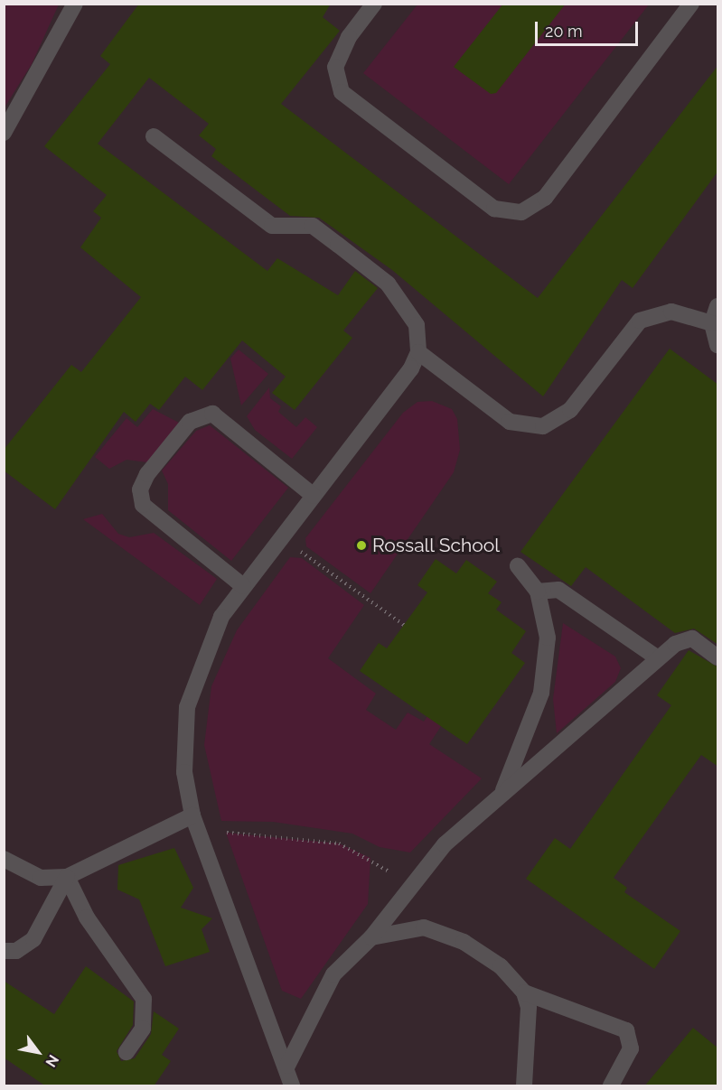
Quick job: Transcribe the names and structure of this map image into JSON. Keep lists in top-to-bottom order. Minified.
{"places":["Rossall School"],"scale_bar":"20 m","north":"bottom right"}
